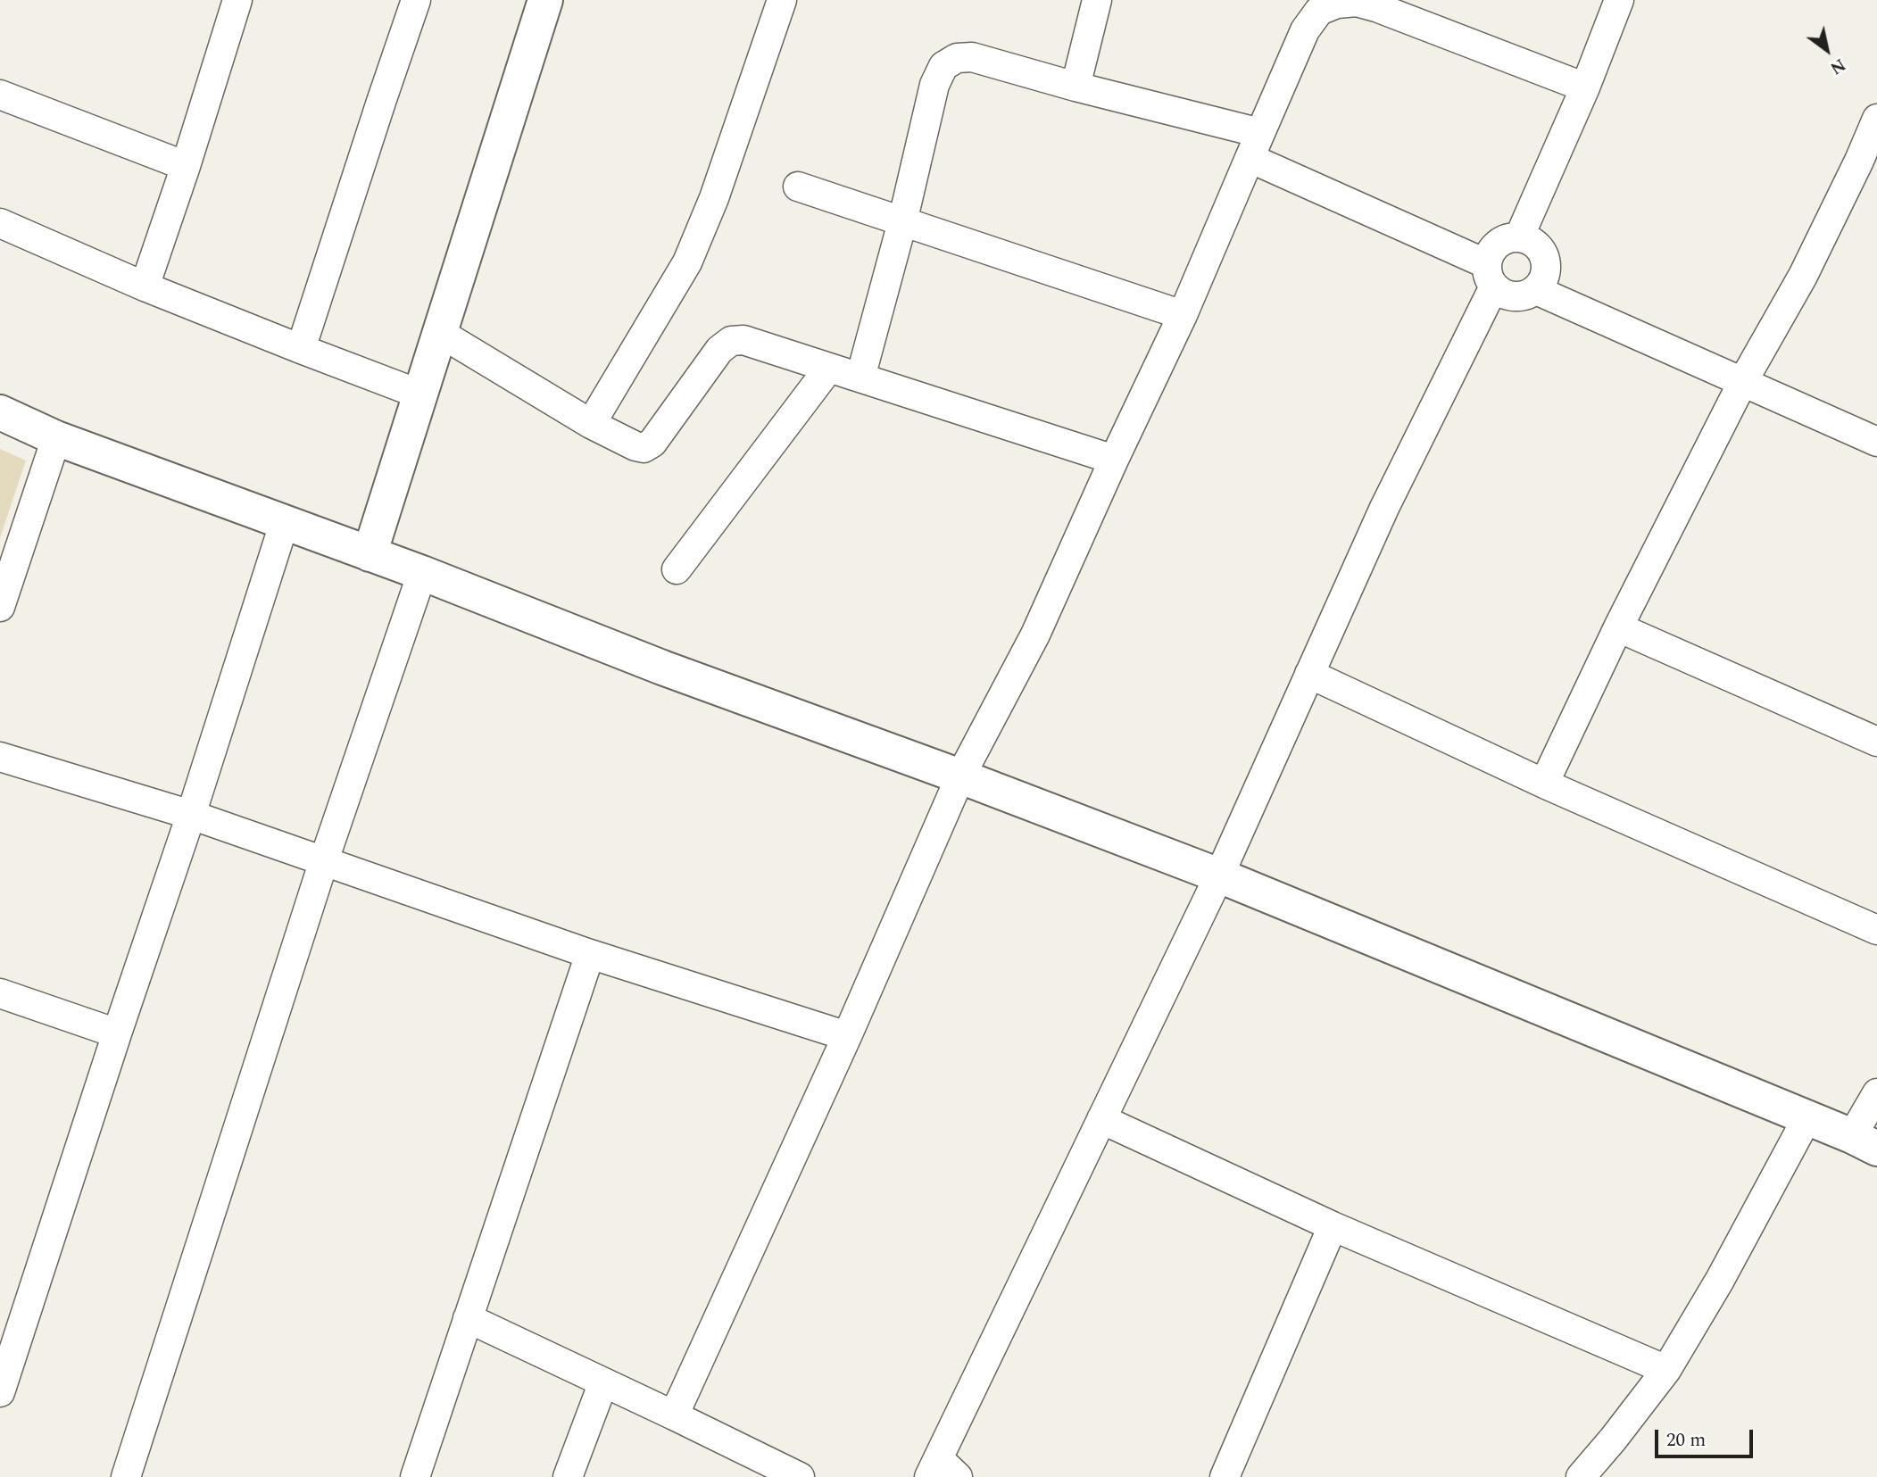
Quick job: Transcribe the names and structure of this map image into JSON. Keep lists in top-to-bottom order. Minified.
{"scale_bar":"20 m","north":"bottom right"}
